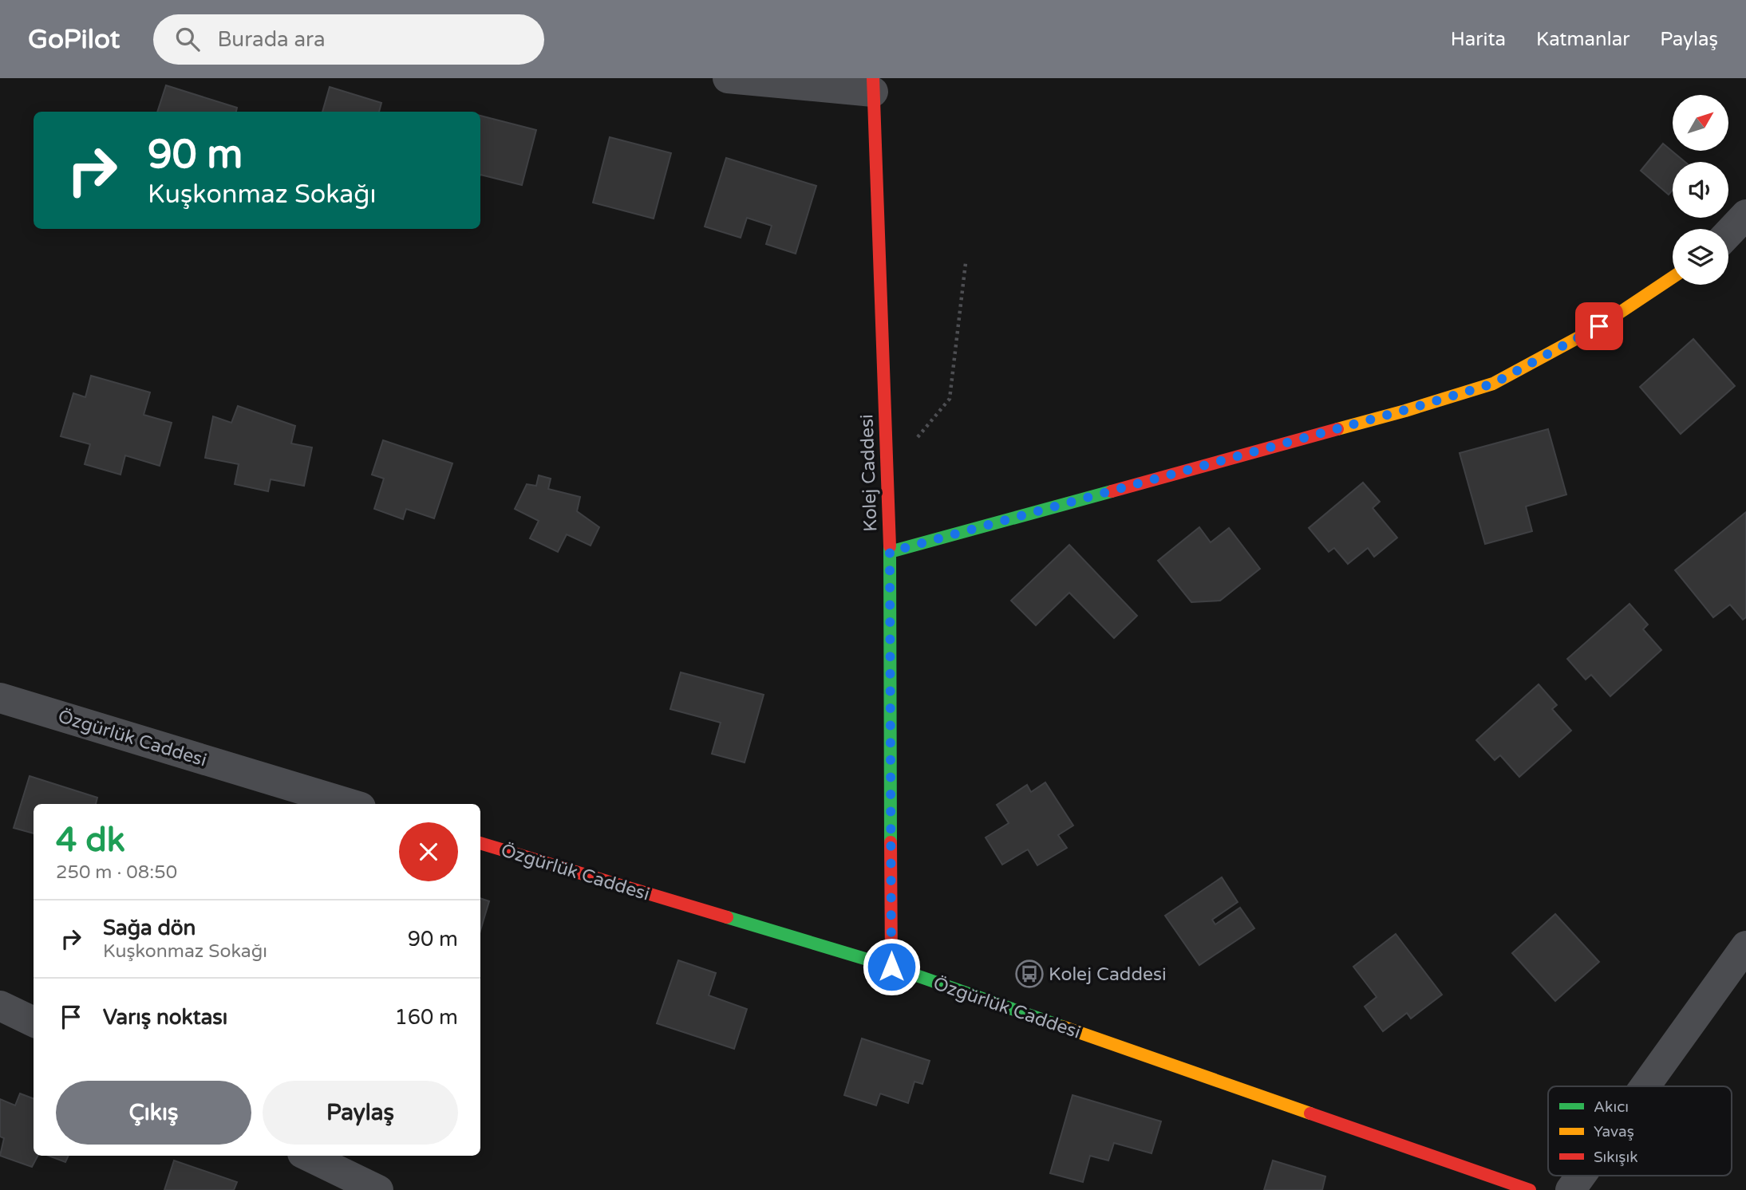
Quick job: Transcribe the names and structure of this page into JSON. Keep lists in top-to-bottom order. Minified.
{"streets":{"street":["Kolej Caddesi","Özgürlük Caddesi"]},"crossings":[["Kolej Caddesi","Özgürlük Caddesi"]],"places":{"bus stop":["Kolej Caddesi"]},"legend":["Akıcı","Yavaş","Sıkışık"],"north":"top right","page":{"header":"GoPilot","search":"Burada ara","nav":["Harita","Katmanlar","Paylaş"],"turn":["90 m","Kuşkonmaz Sokağı"],"heading":["4 dk","250 m · 08:50"],"list":[{"name":"Sağa dön","note":"Kuşkonmaz Sokağı","value":"90 m"},{"name":"Varış noktası","value":"160 m"}],"buttons":["Çıkış","Paylaş"]}}
